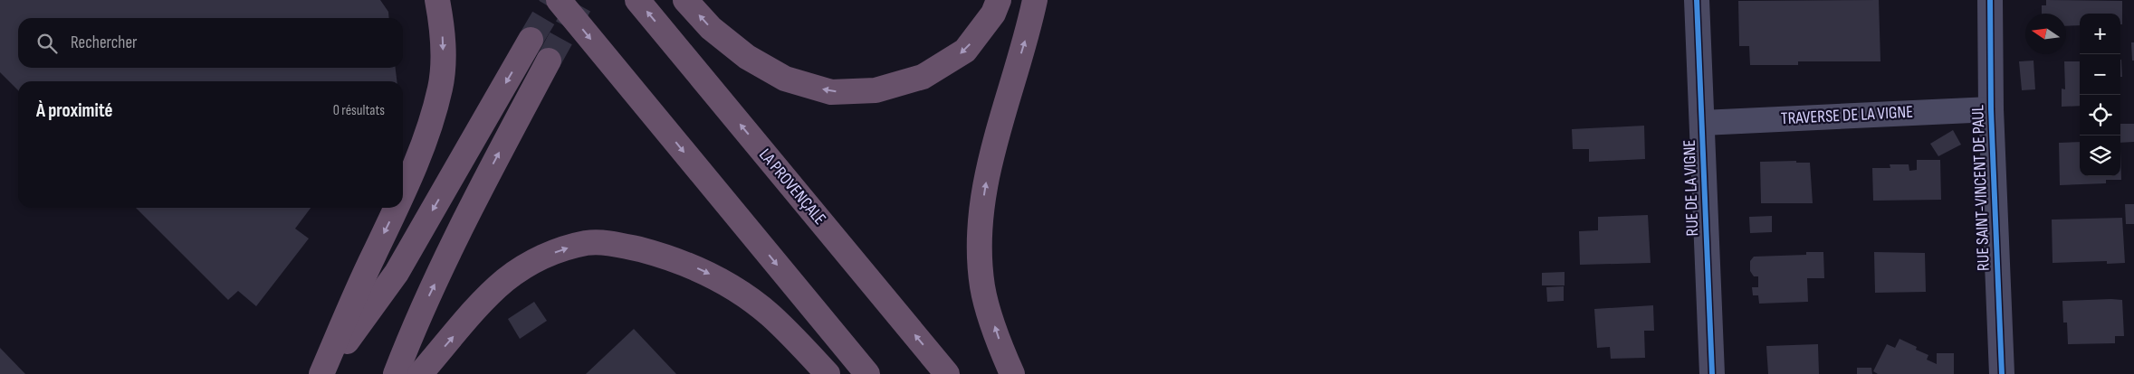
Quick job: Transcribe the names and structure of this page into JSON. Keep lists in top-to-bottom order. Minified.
{"streets":{"highway":["LA PROVENÇALE"],"street":["TRAVERSE DE LA VIGNE","RUE DE LA VIGNE","RUE SAINT-VINCENT DE PAUL"]},"crossings":[["TRAVERSE DE LA VIGNE","RUE DE LA VIGNE"],["TRAVERSE DE LA VIGNE","RUE SAINT-VINCENT DE PAUL"]],"north":"left","page":{"map_buttons":["+","−"],"search":"Rechercher","heading":["À proximité","0 résultats"]}}
